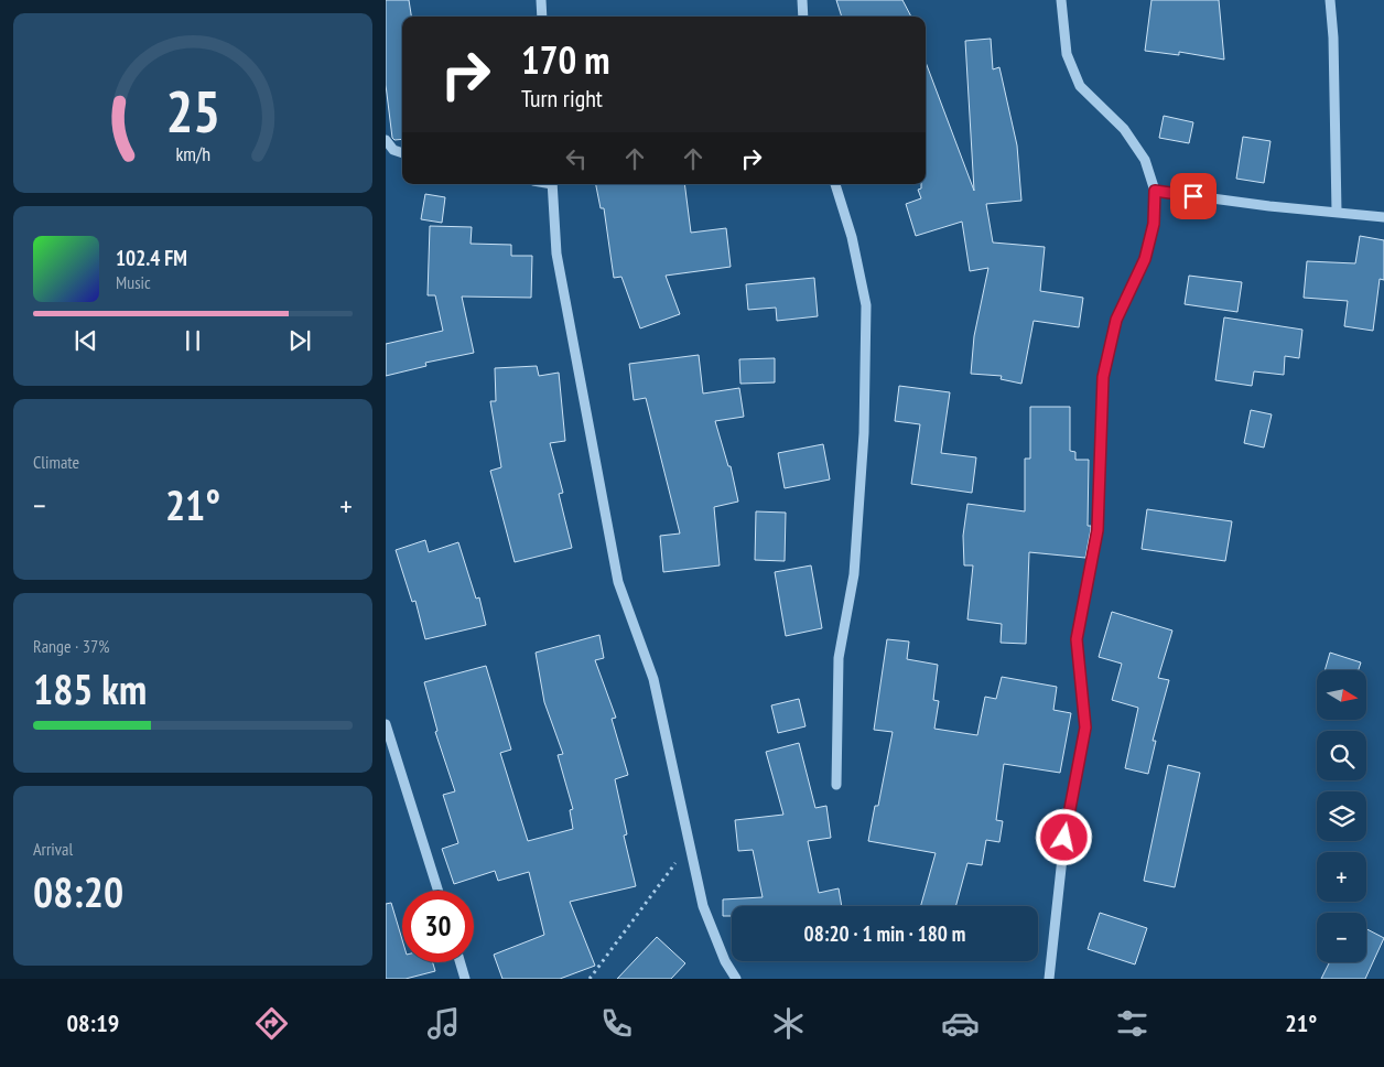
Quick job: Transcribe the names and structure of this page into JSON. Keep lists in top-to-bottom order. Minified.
{"north":"right","page":{"turn":["170 m","Turn right"],"song":["102.4 FM","Music"],"tile":["Climate",["Range · 37%","185 km"],["Arrival","08:20"]],"heat":["−","21°","+"],"map_buttons":["+","−"],"limit":"30","trip":"08:20 · 1 min · 180 m","tabs":["08:19","21°"],"gauge":["25","km/h"]}}
